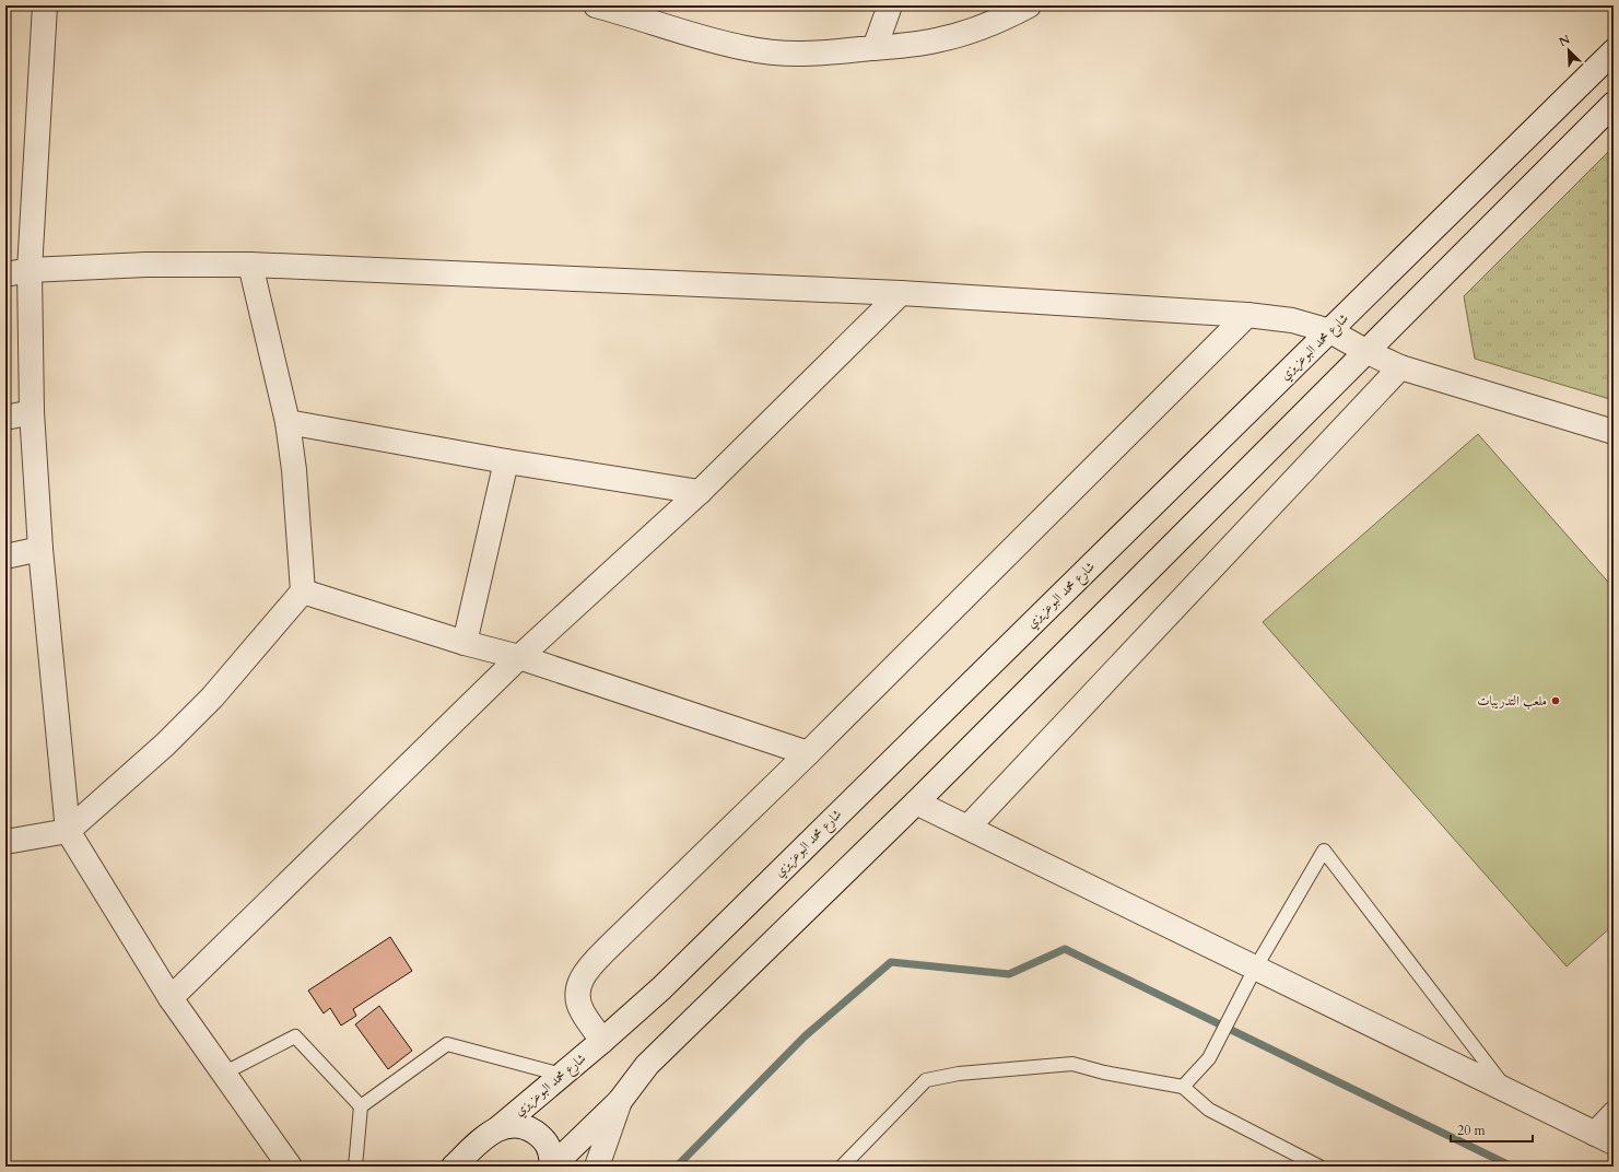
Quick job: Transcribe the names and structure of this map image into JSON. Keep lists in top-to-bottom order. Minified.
{"streets":{"street":["شارع محمد البوعزيزي"]},"places":["ملعب التدريبات"],"scale_bar":"20 m","north":"top left"}
